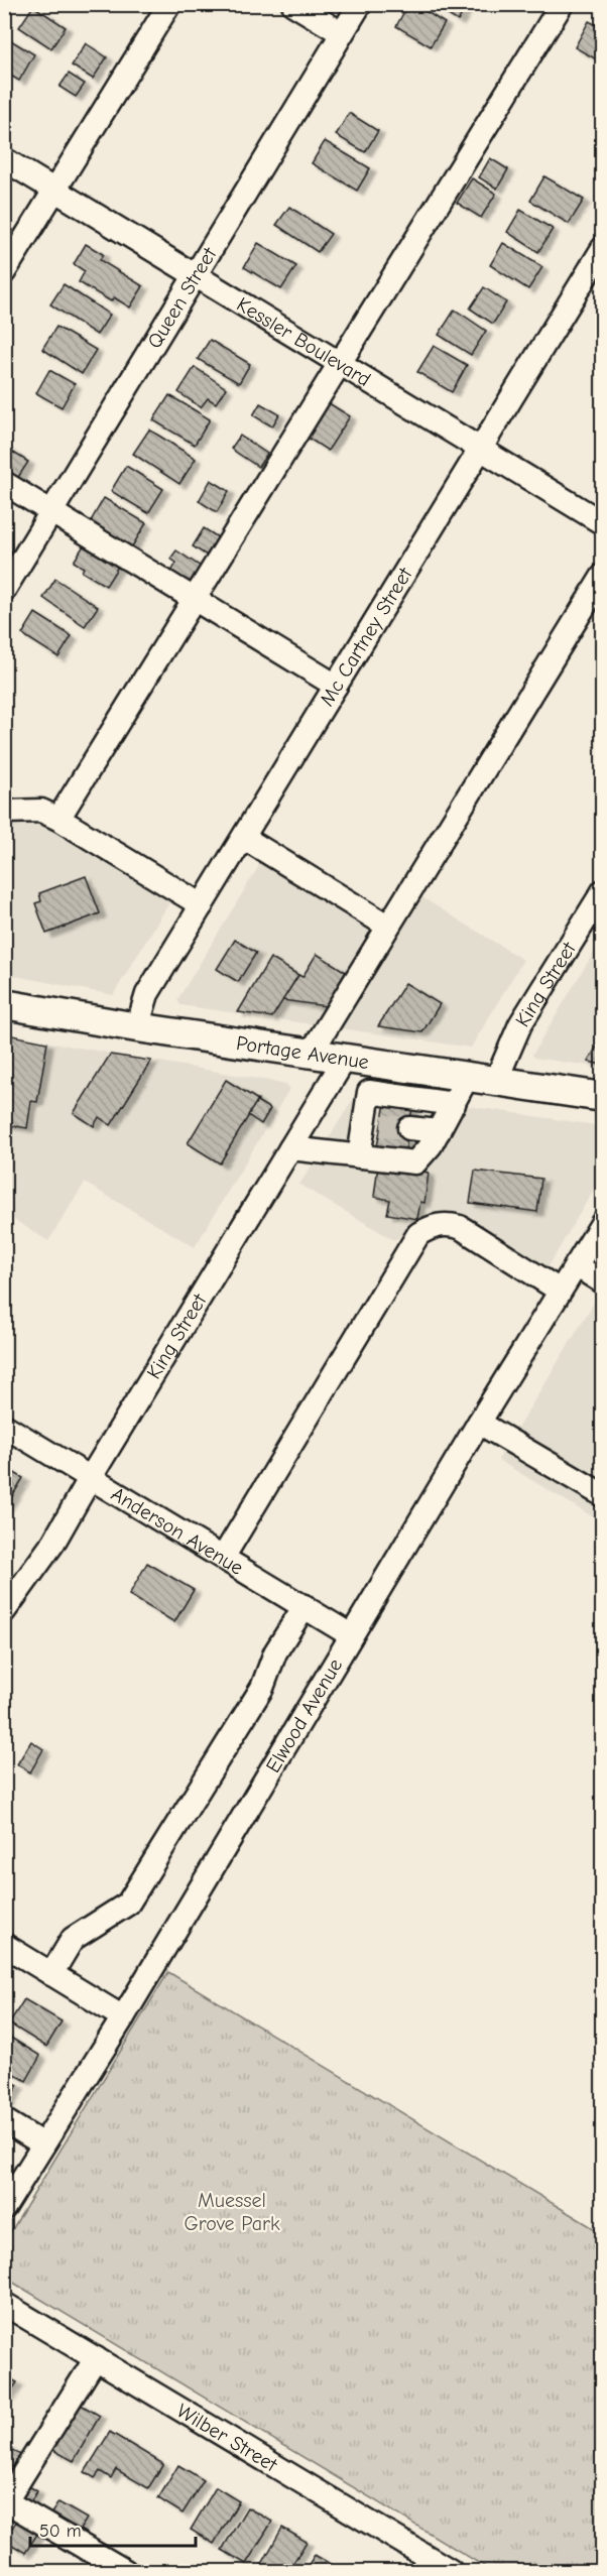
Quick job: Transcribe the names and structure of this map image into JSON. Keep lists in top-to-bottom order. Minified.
{"streets":{"main road":["Portage Avenue"],"street":["Queen Street","Kessler Boulevard","Mc Cartney Street","King Street","Anderson Avenue","Elwood Avenue","Wilber Street"]},"crossings":[["Queen Street","Kessler Boulevard"],["Kessler Boulevard","Mc Cartney Street"],["Mc Cartney Street","Portage Avenue"],["King Street","Portage Avenue"],["King Street","Anderson Avenue"],["Anderson Avenue","Elwood Avenue"]],"parks":["Muessel Grove Park"],"scale_bar":"50 m"}
